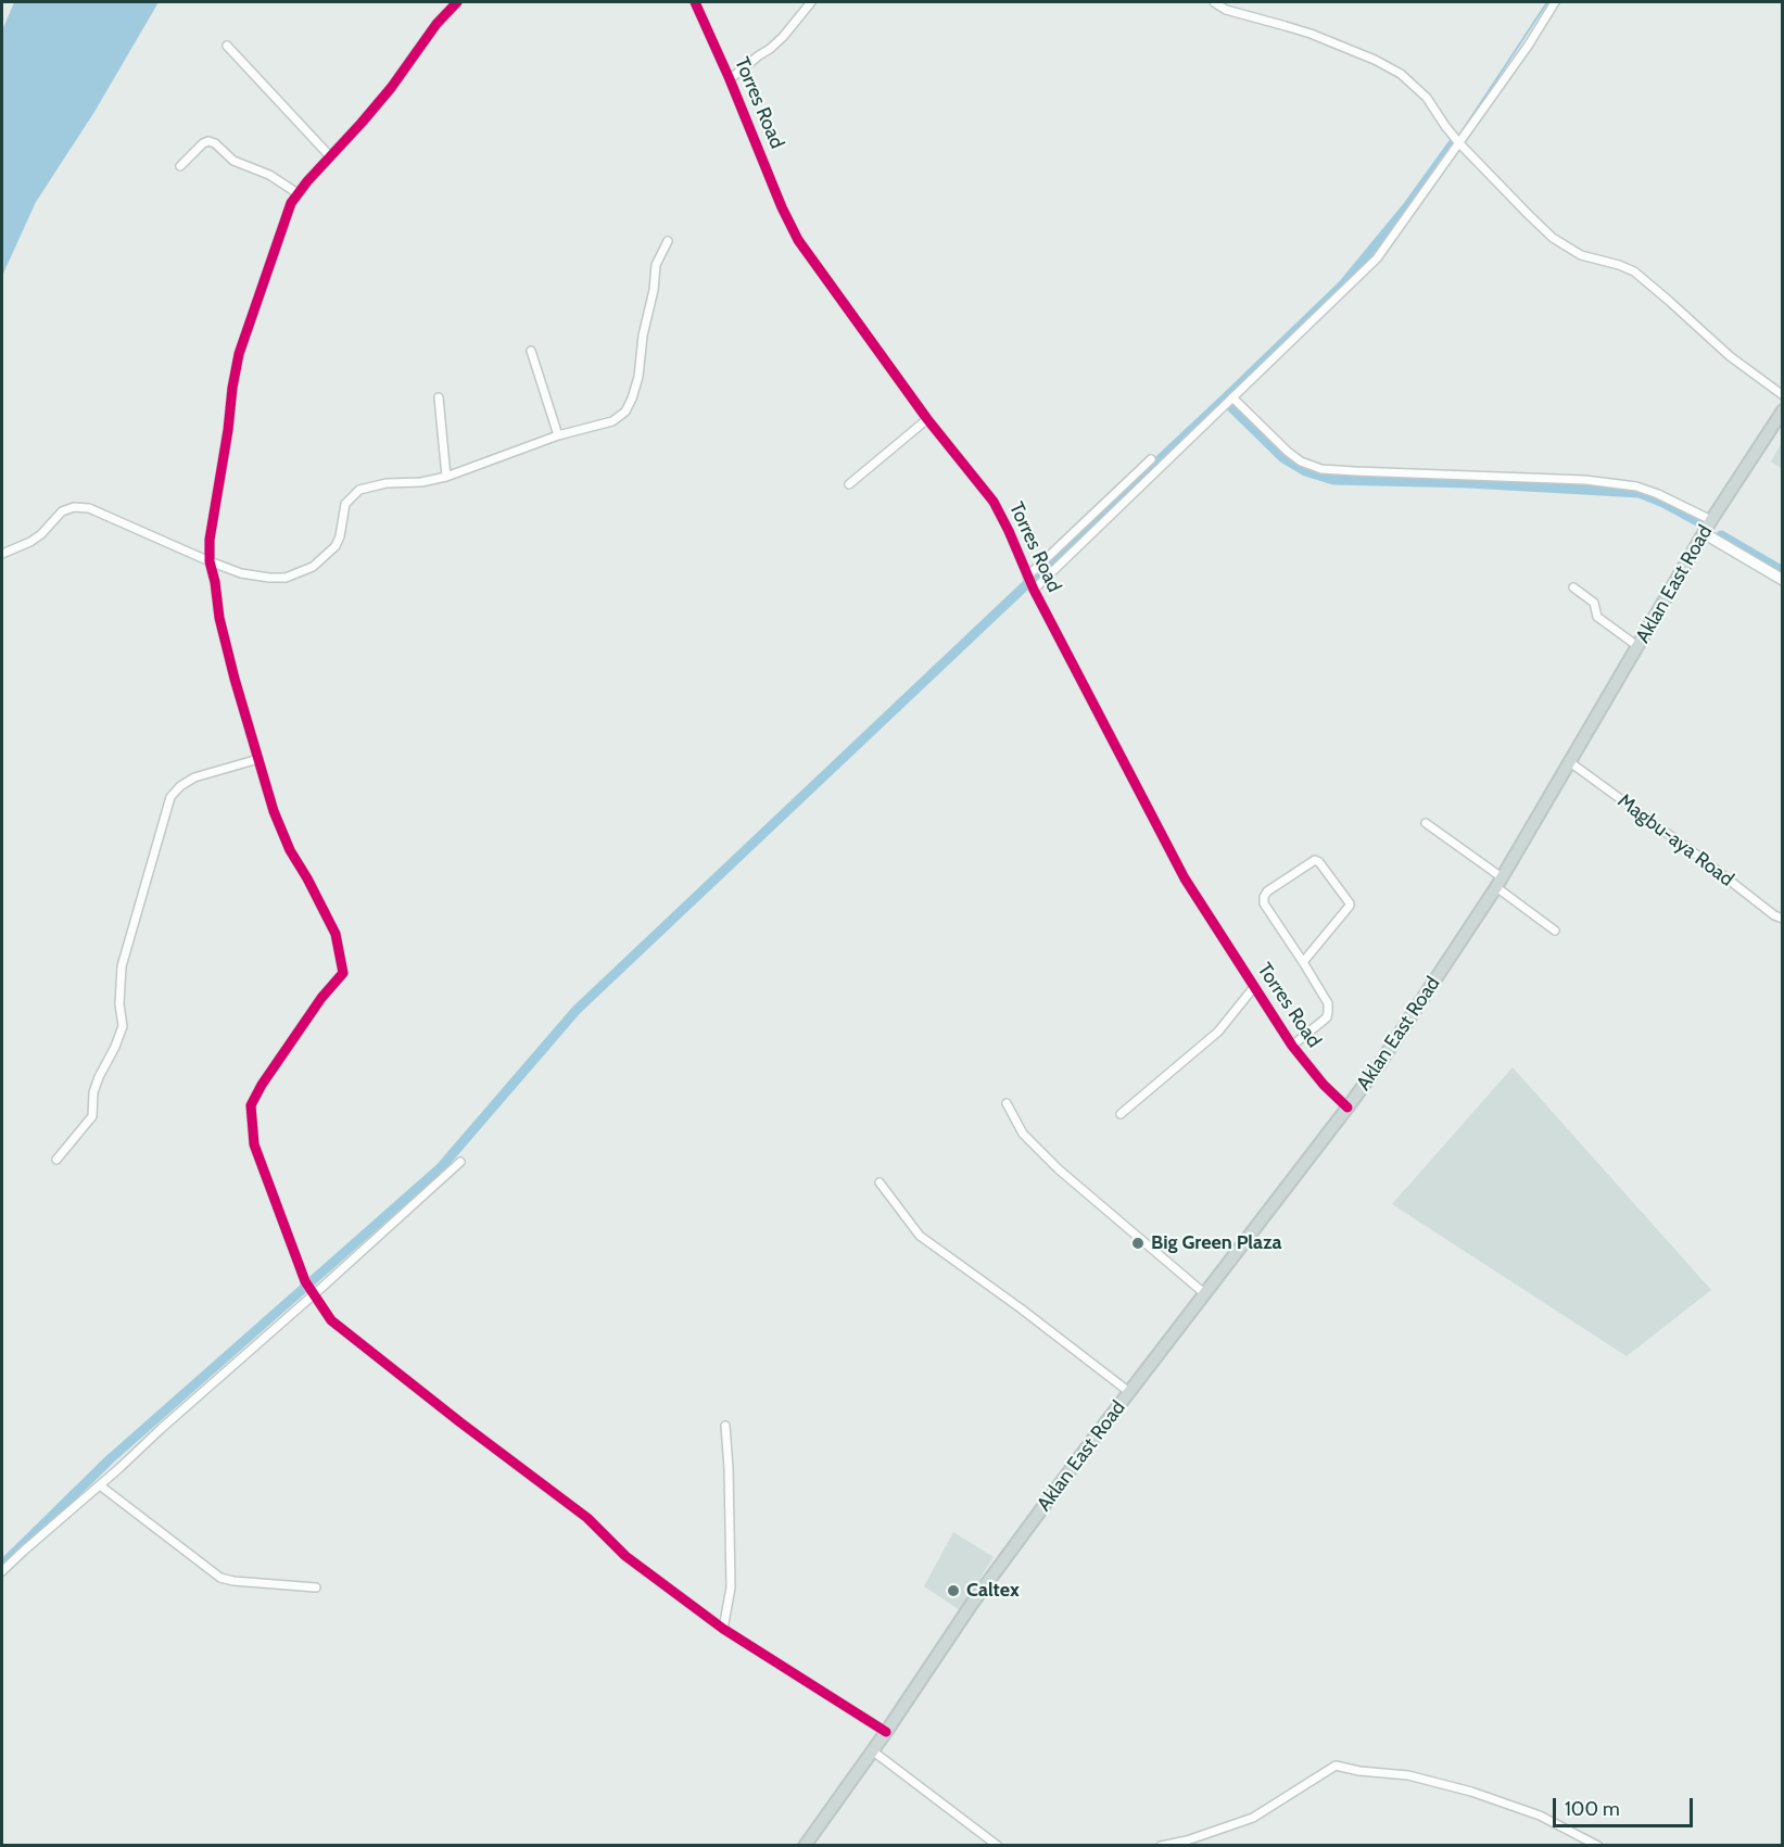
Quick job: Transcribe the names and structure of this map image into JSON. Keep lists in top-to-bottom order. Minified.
{"streets":{"main road":["Aklan East Road"],"street":["Torres Road","Magbu-aya Road"]},"crossings":[["Torres Road","Aklan East Road"],["Aklan East Road","Magbu-aya Road"]],"places":["Big Green Plaza","Caltex"],"scale_bar":"100 m"}
